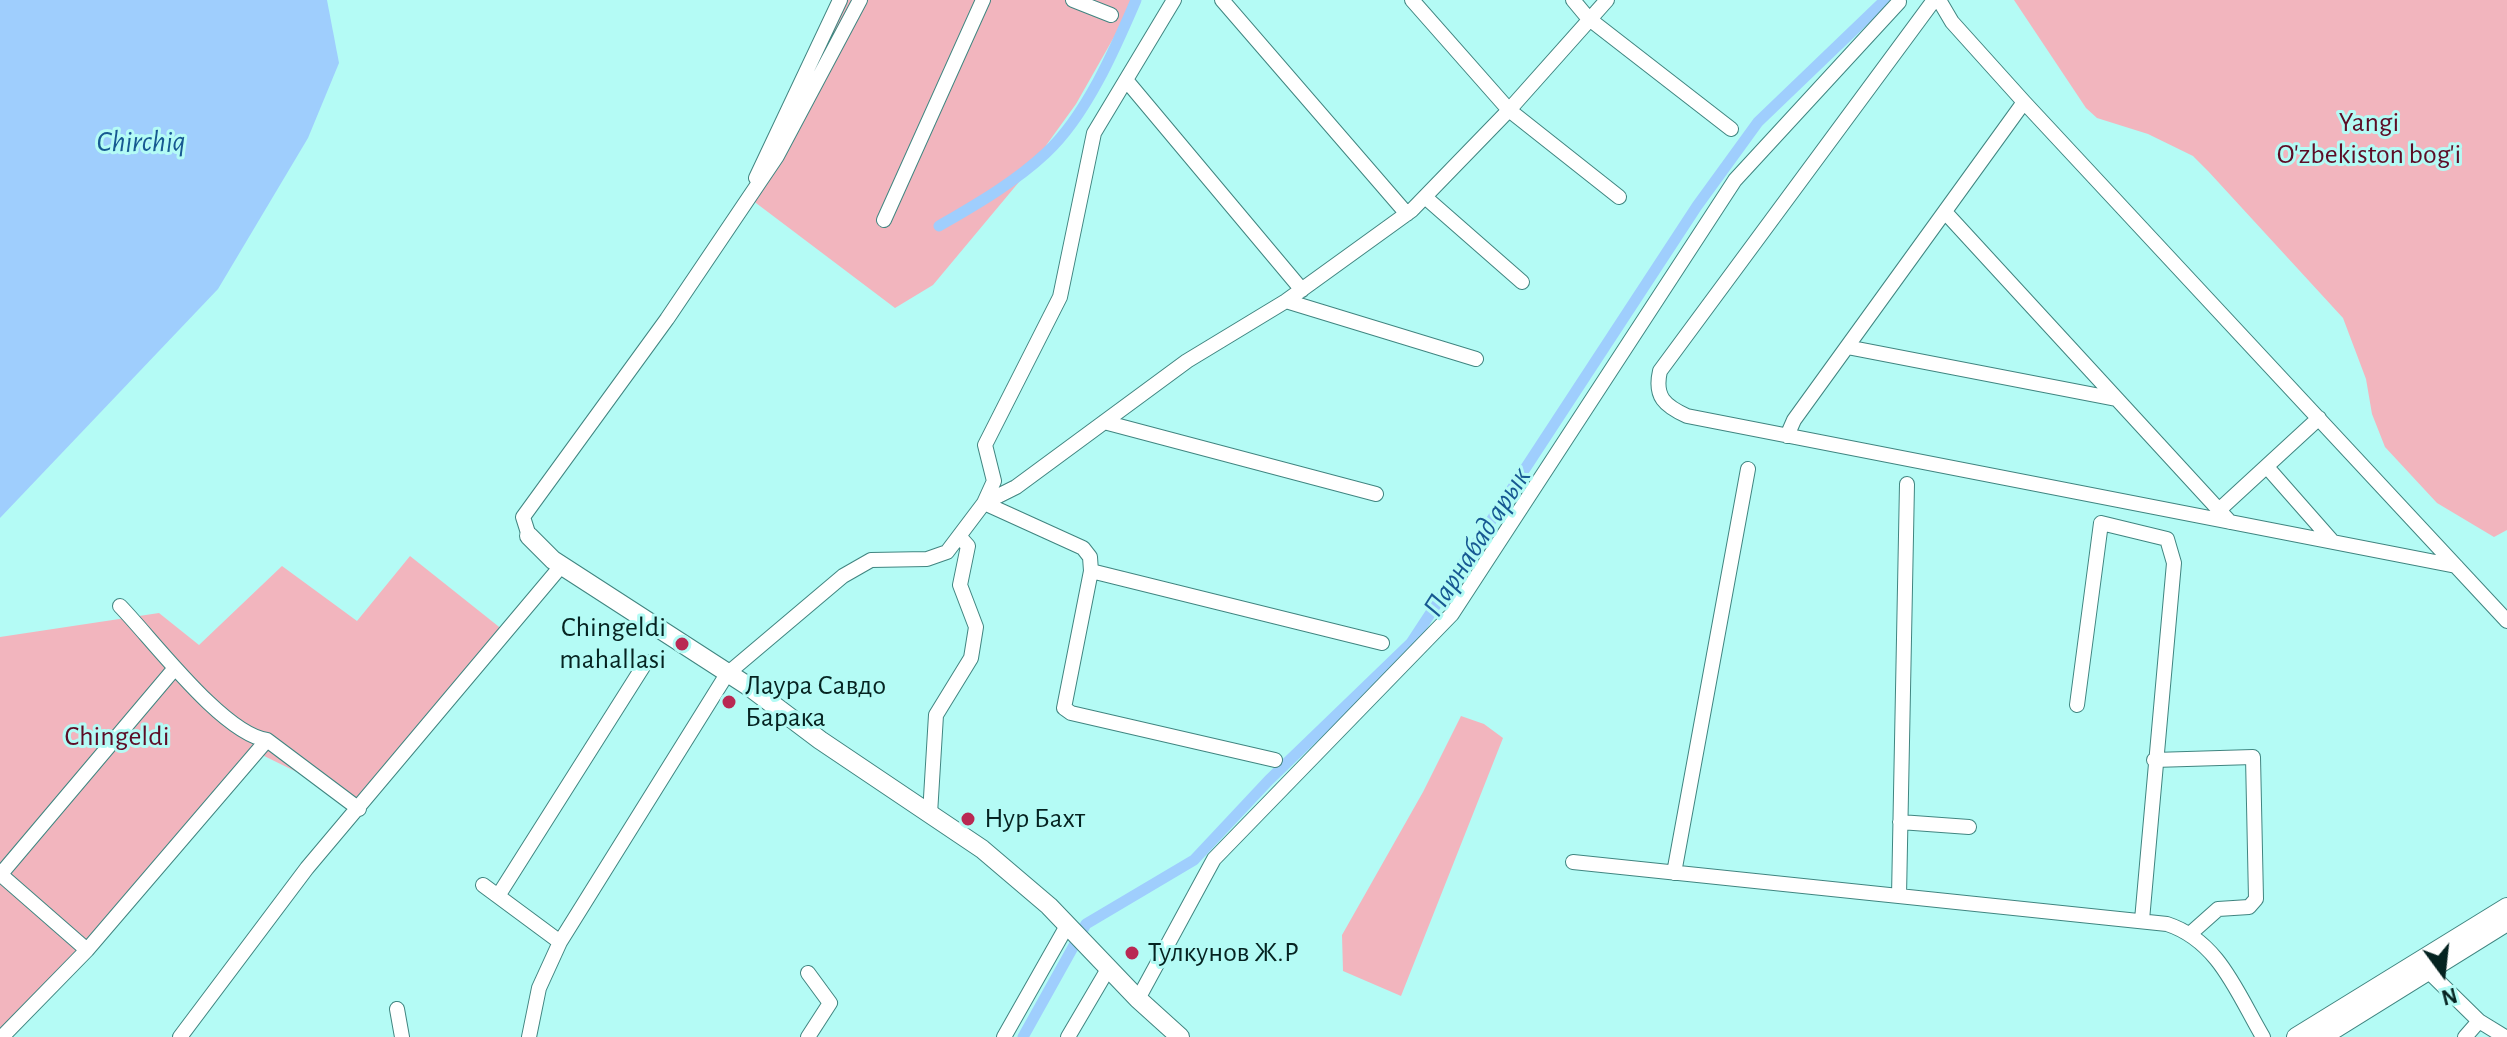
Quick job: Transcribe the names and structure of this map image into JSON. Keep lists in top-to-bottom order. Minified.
{"water":["Chirchiq","Парнабад арык"],"parks":["Yangi O'zbekiston bog'i","Chingeldi"],"places":["Chingeldi mahallasi","Лаура Савдо Барака","Нур Бахт","Тулкунов Ж.Р"],"north":"bottom"}
